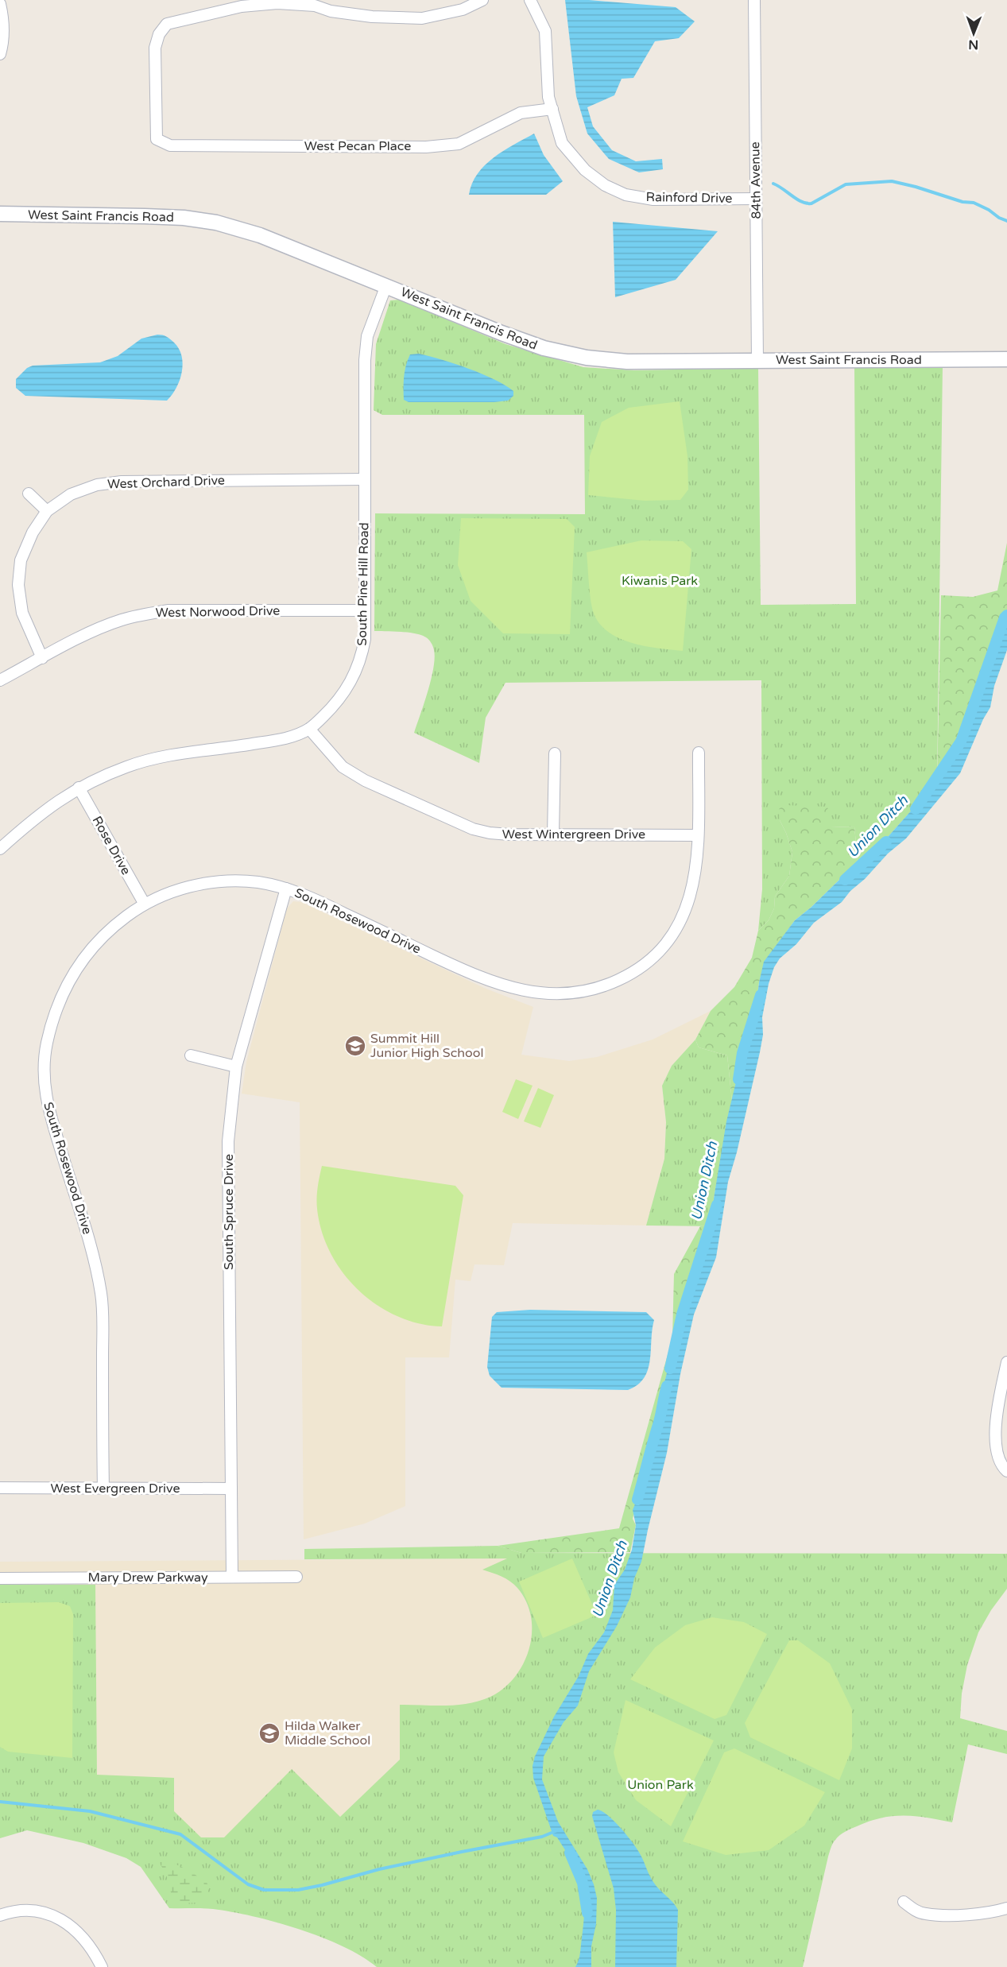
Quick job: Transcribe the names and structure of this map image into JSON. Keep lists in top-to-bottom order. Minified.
{"streets":{"street":["West Pecan Place","84th Avenue","Rainford Drive","West Saint Francis Road","West Orchard Drive","South Pine Hill Road","West Norwood Drive","West Wintergreen Drive","Rose Drive","South Rosewood Drive","South Spruce Drive","West Evergreen Drive","Mary Drew Parkway"]},"crossings":[["West Pecan Place","Rainford Drive"],["84th Avenue","Rainford Drive"],["84th Avenue","West Saint Francis Road"],["West Saint Francis Road","South Pine Hill Road"],["West Orchard Drive","South Pine Hill Road"],["West Orchard Drive","West Norwood Drive"],["South Pine Hill Road","West Norwood Drive"],["South Pine Hill Road","West Wintergreen Drive"],["South Pine Hill Road","Rose Drive"],["West Wintergreen Drive","South Rosewood Drive"],["Rose Drive","South Rosewood Drive"],["South Rosewood Drive","South Spruce Drive"],["South Rosewood Drive","West Evergreen Drive"],["South Spruce Drive","West Evergreen Drive"],["South Spruce Drive","Mary Drew Parkway"]],"water":["Union Ditch"],"parks":["Kiwanis Park","Union Park"],"places":{"school or university":["Summit Hill Junior High School","Hilda Walker Middle School"]},"north":"bottom"}
